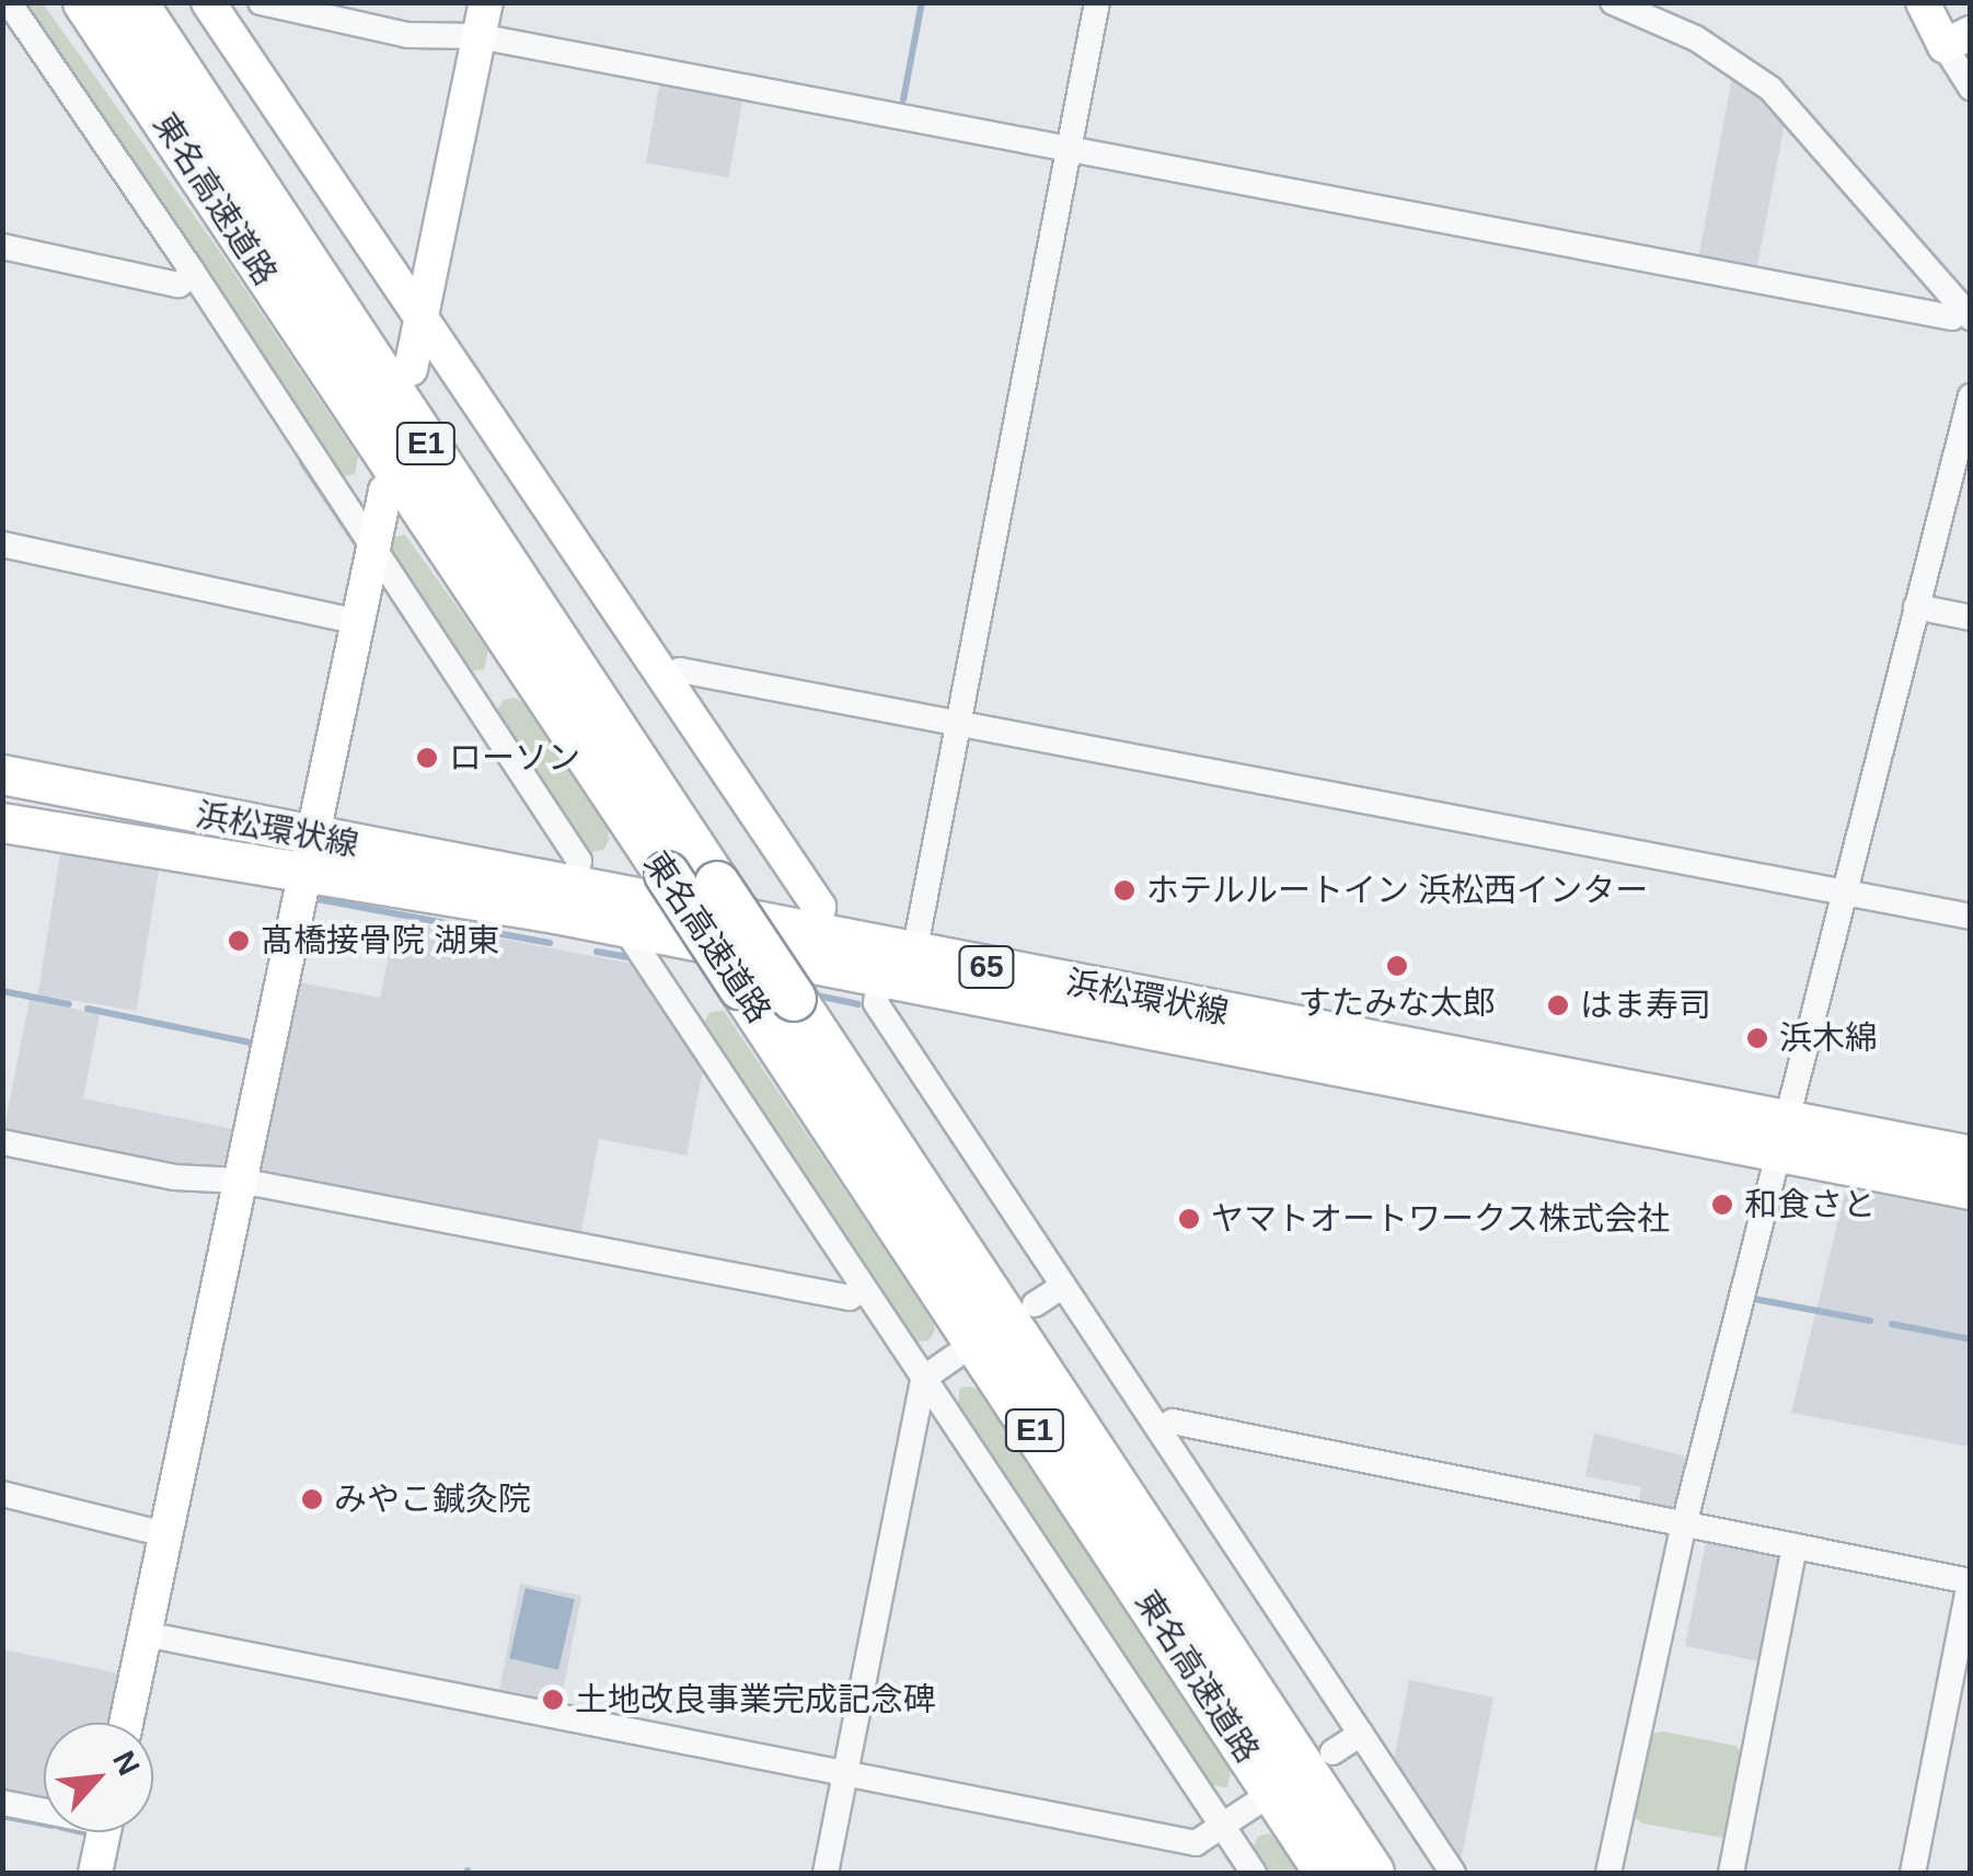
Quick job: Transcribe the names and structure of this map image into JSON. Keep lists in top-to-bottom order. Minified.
{"streets":{"highway":["東名高速道路","E1"],"main road":["浜松環状線","65"]},"places":["ローソン","ホテルルートイン 浜松西インター","髙橋接骨院 湖東","すたみな太郎","はま寿司","浜木綿","和食さと","ヤマトオートワークス株式会社","みやこ鍼灸院","土地改良事業完成記念碑"],"north":"top right"}
